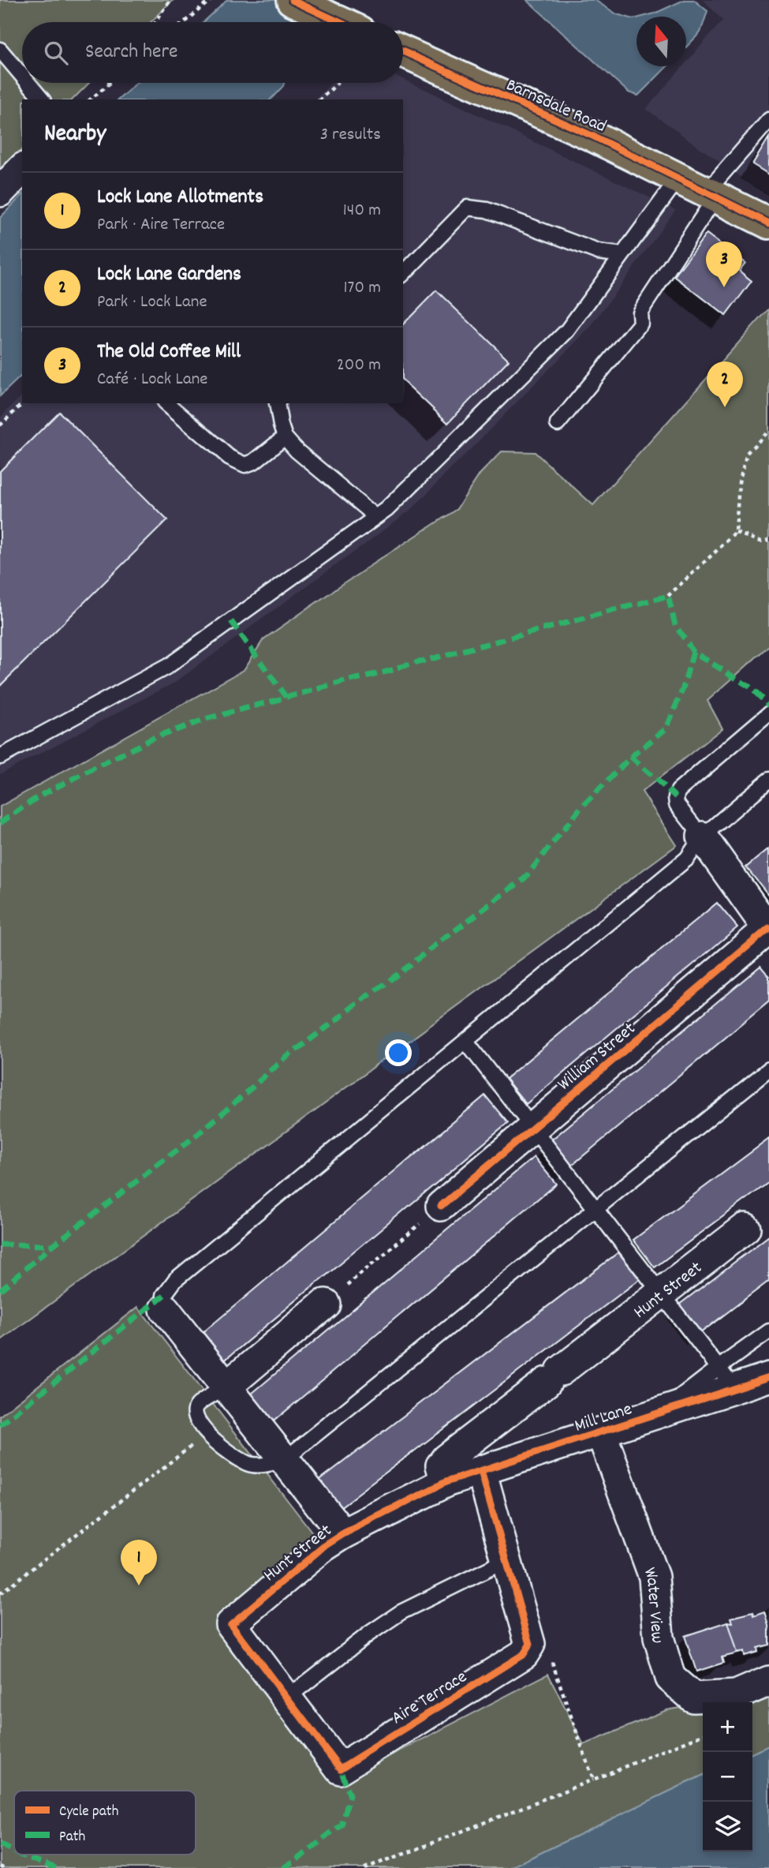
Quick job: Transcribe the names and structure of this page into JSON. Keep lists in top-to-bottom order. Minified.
{"streets":{"main road":["Barnsdale Road"],"street":["William Street","Hunt Street","Mill Lane","Water View","Aire Terrace"]},"crossings":[["Hunt Street","Mill Lane"],["Hunt Street","Aire Terrace"],["Mill Lane","Water View"]],"legend":["Cycle path","Path"],"north":"top","page":{"search":"Search here","heading":["Nearby","3 results"],"list":[{"mark":"1","name":"Lock Lane Allotments","note":"Park · Aire Terrace","value":"140 m"},{"mark":"2","name":"Lock Lane Gardens","note":"Park · Lock Lane","value":"170 m"},{"mark":"3","name":"The Old Coffee Mill","note":"Café · Lock Lane","value":"200 m"}],"pins":["3","2","1"],"map_buttons":["+","−"]}}
